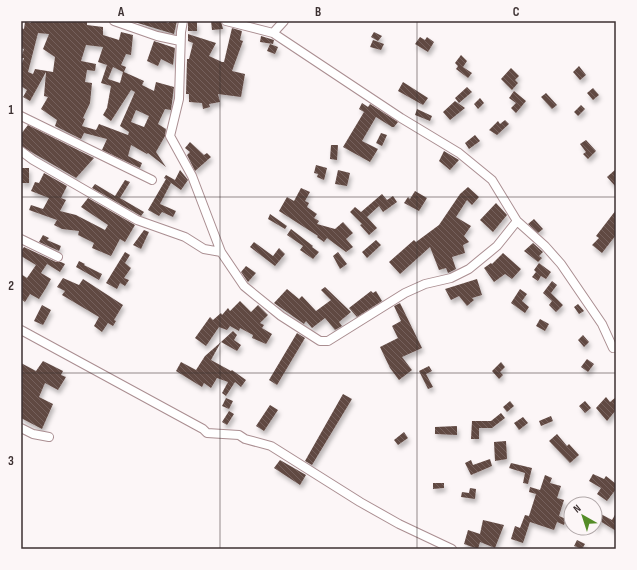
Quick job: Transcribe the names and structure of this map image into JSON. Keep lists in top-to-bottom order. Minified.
{"north":"top left","grid":{"columns":["A","B","C"],"rows":["1","2","3"]}}
